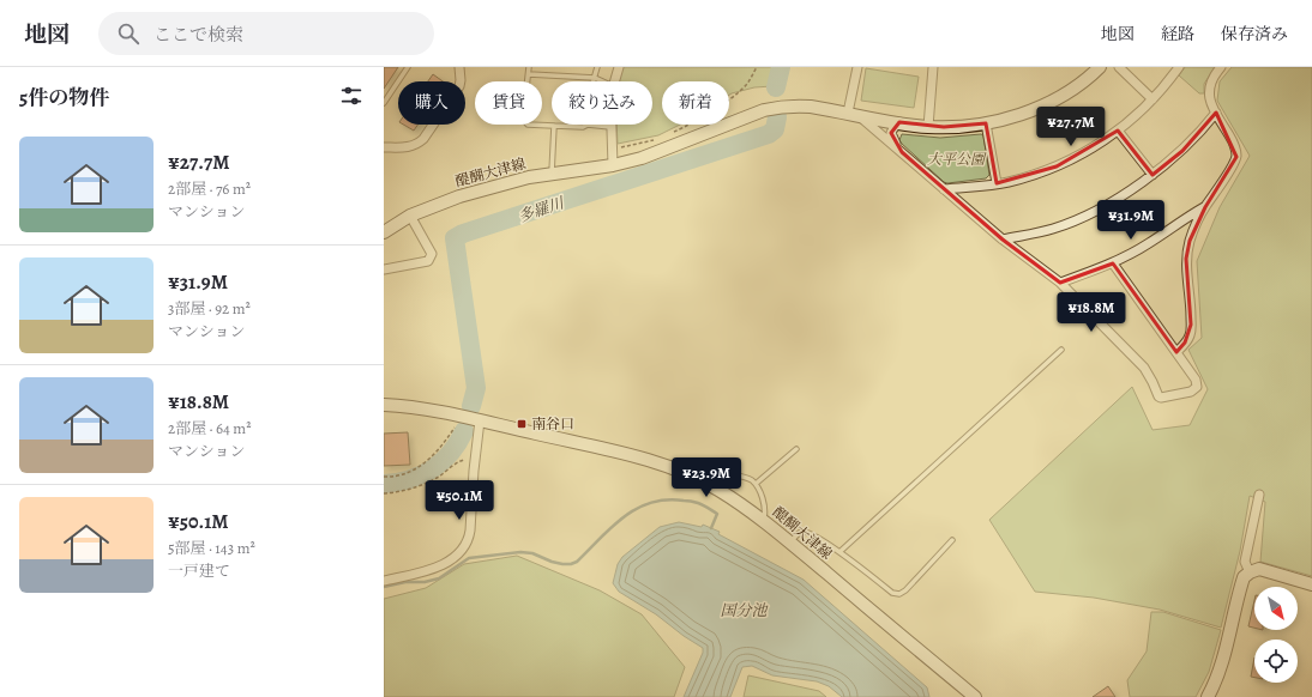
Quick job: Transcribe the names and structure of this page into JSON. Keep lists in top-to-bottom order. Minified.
{"streets":{"main road":["醍醐大津線"]},"water":["多羅川","国分池"],"parks":["大平公園"],"places":{"transit":["南谷口"]},"north":"bottom right","page":{"header":"地図","search":"ここで検索","nav":["地図","経路","保存済み"],"heading":"5件の物件","chip":["購入","賃貸","絞り込み","新着"],"price":["¥27.7M","¥31.9M","¥18.8M","¥23.9M","¥50.1M"],"list":[{"name":"¥27.7M","note":"2部屋 · 76 m² · マンション"},{"name":"¥31.9M","note":"3部屋 · 92 m² · マンション"},{"name":"¥18.8M","note":"2部屋 · 64 m² · マンション"},{"name":"¥50.1M","note":"5部屋 · 143 m² · 一戸建て"}]}}
